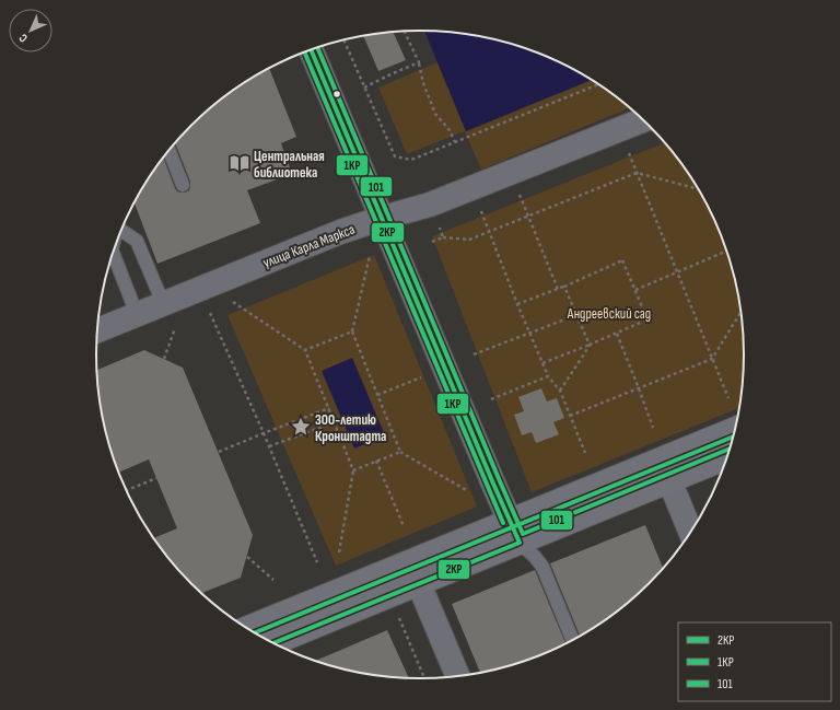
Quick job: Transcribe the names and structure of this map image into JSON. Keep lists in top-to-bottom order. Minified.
{"streets":{"street":["улица Карла Маркса"]},"parks":["Андреевский сад"],"places":{"library":["Центральная библиотека"],"place":["300-летию Кронштадта"]},"lines":["transit line 101","transit line 2КР","transit line 1КР"],"legend":["2КР","1КР","101"],"north":"bottom left"}
